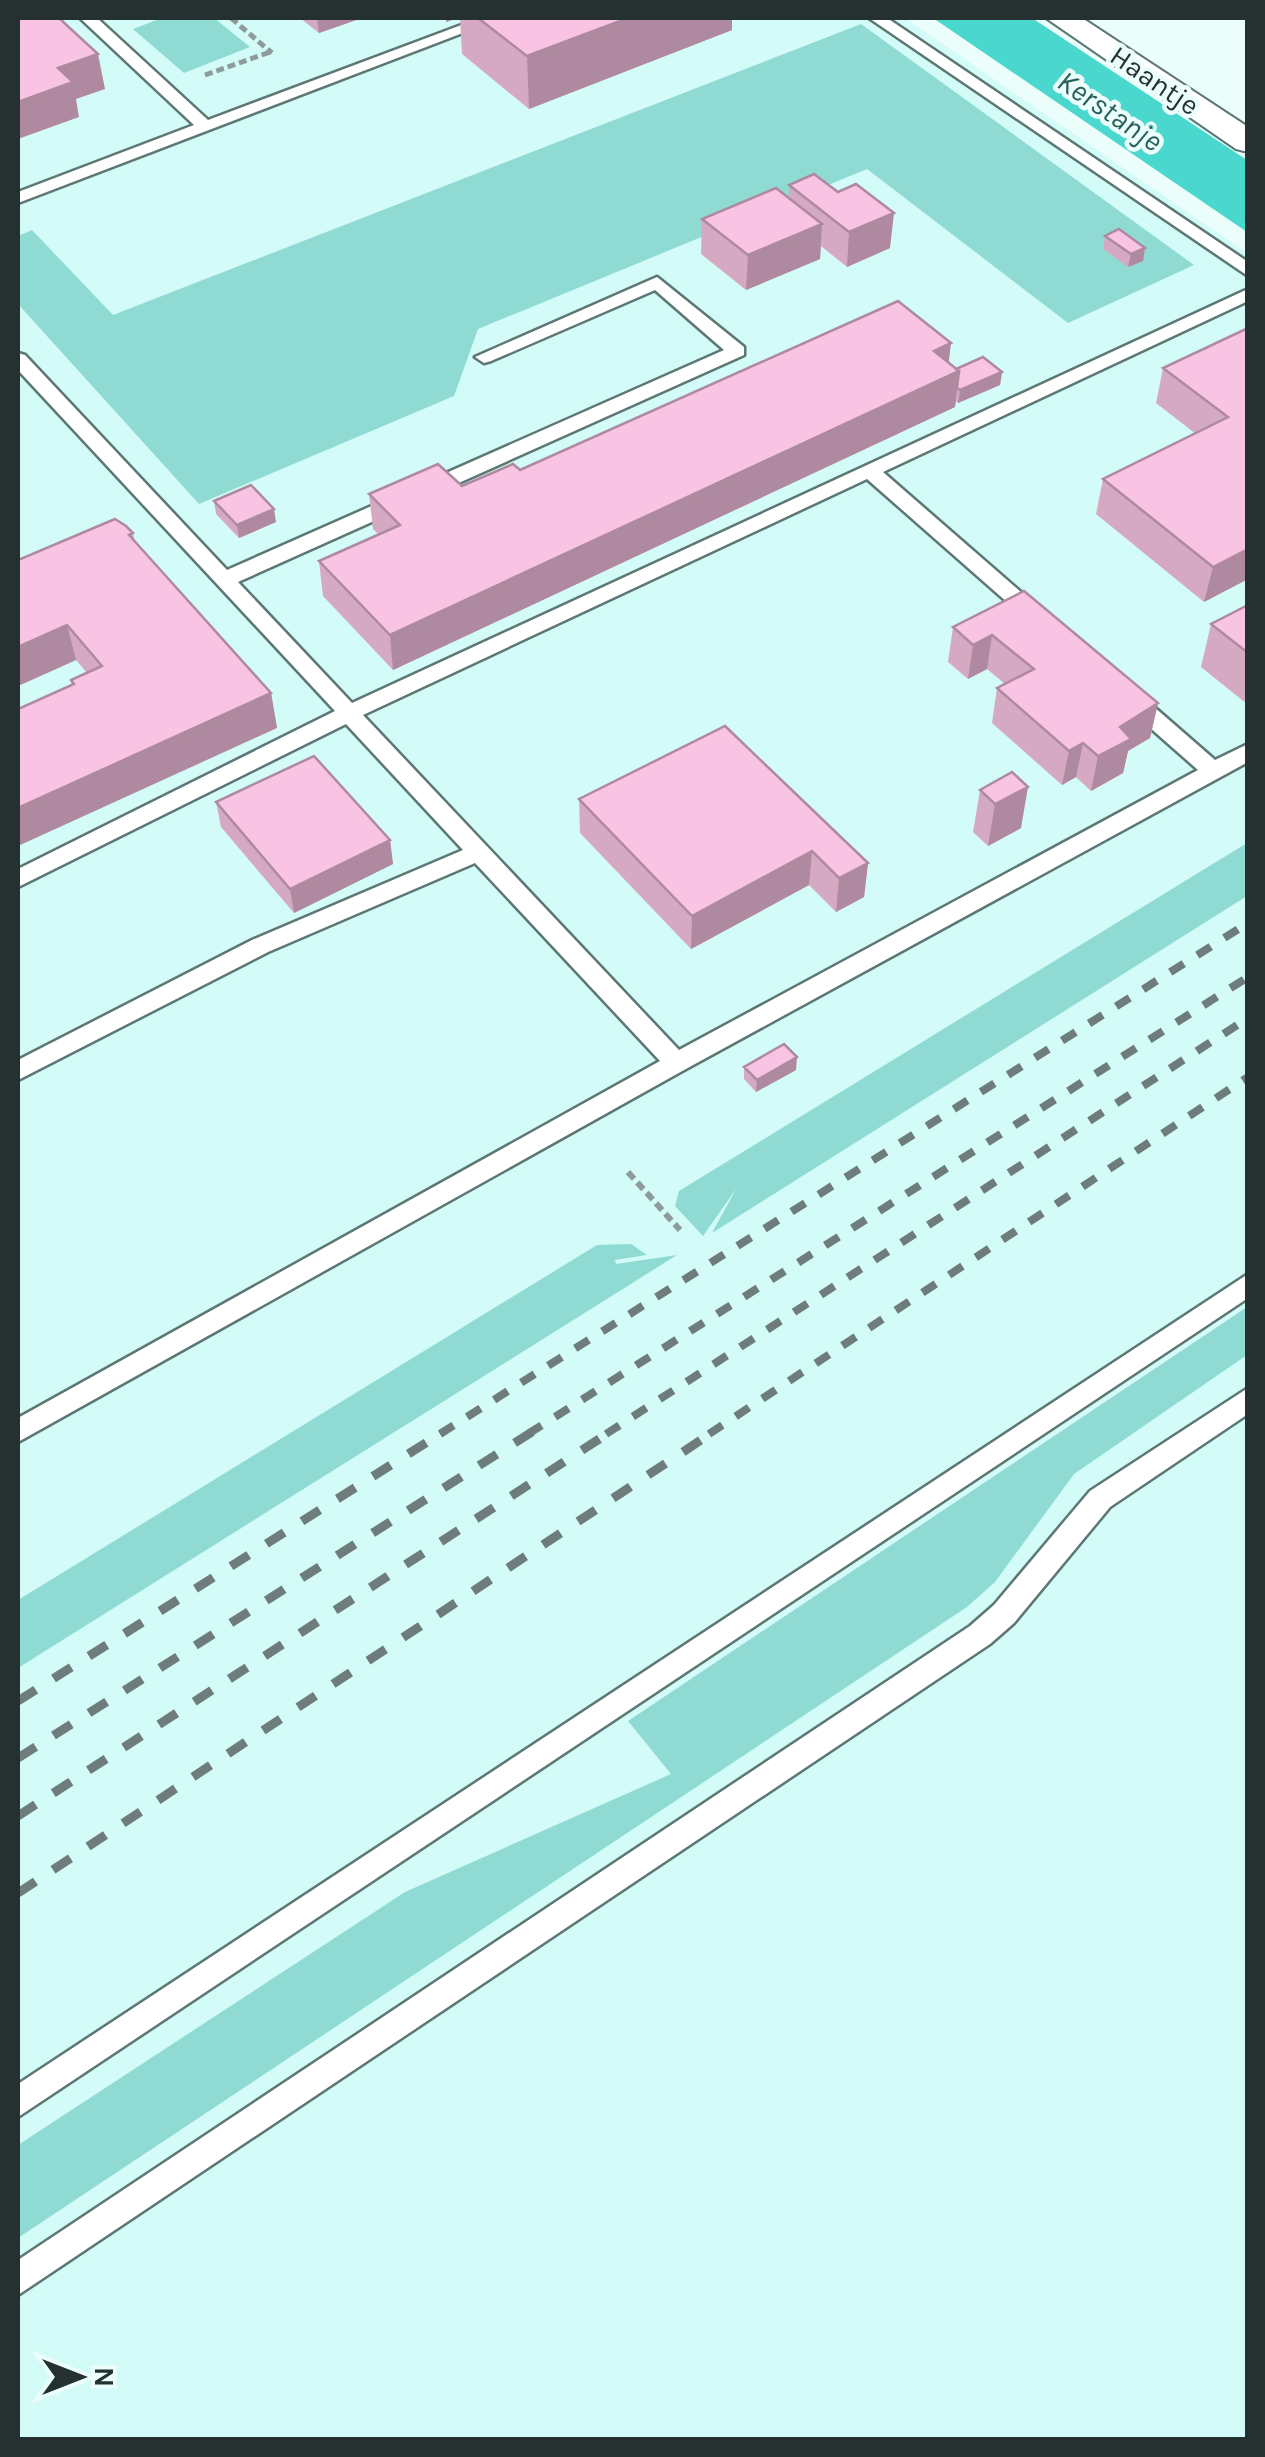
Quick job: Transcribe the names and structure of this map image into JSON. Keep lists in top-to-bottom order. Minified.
{"streets":{"street":["Haantje"]},"water":["Kerstanje"],"north":"right"}
